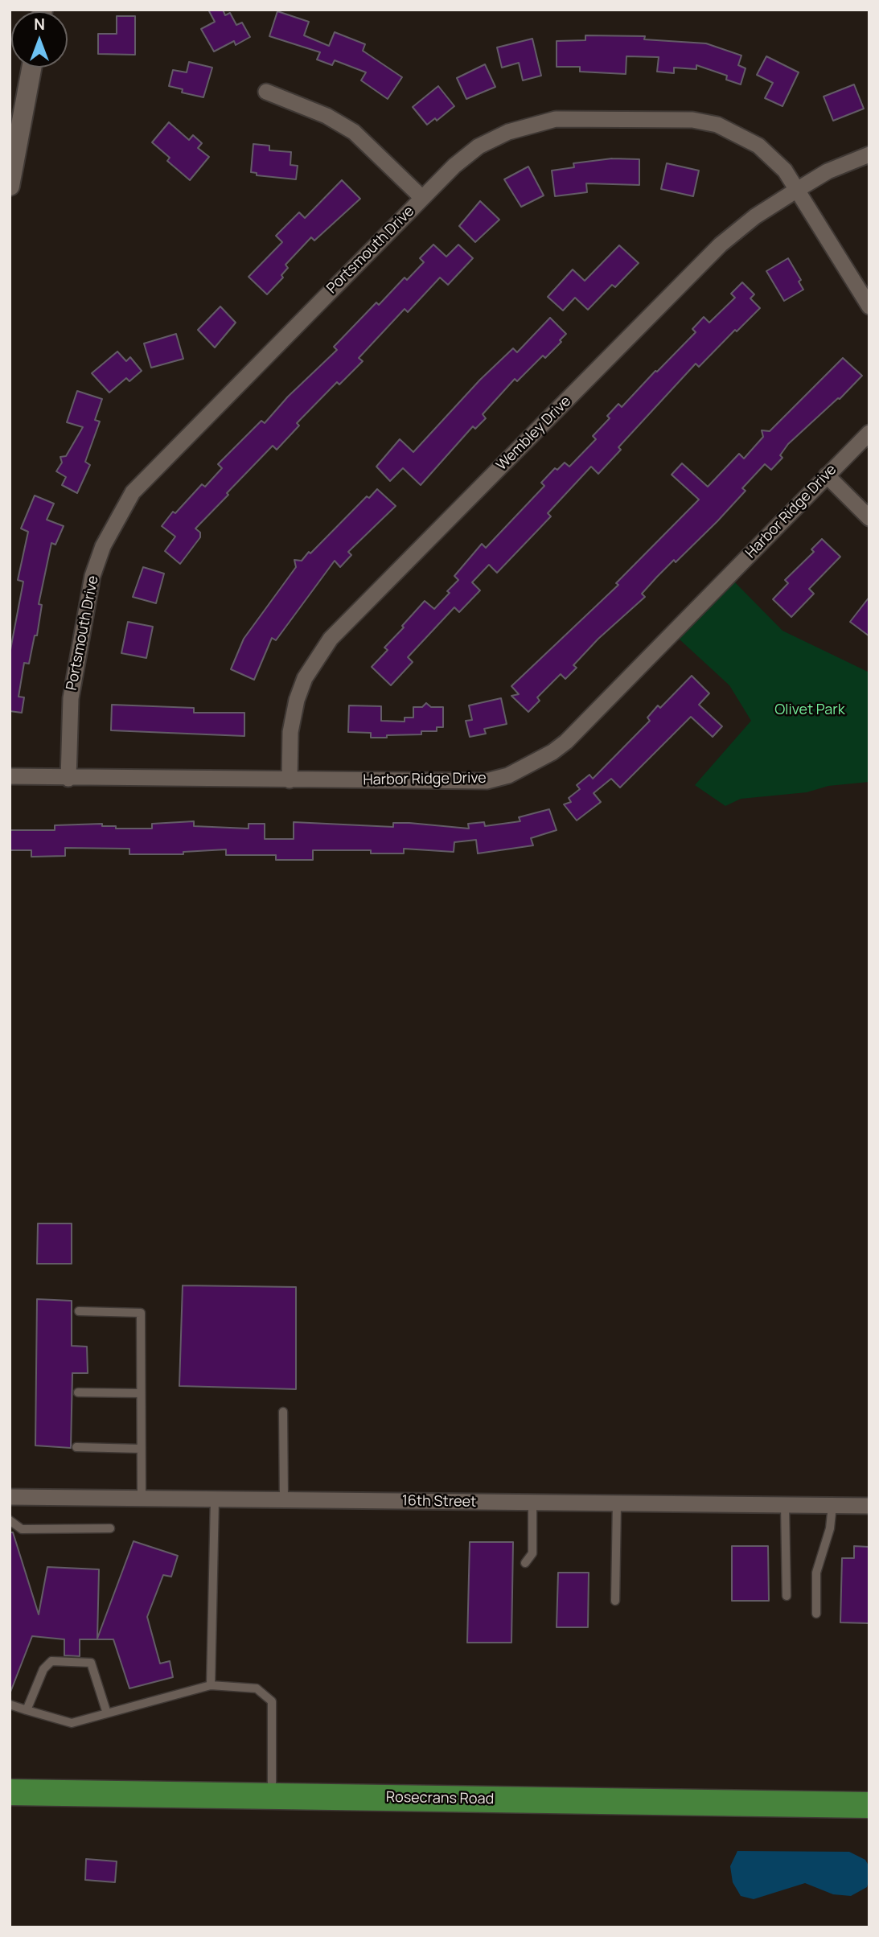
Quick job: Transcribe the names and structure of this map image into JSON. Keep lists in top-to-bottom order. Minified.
{"streets":{"main road":["Rosecrans Road"],"street":["Portsmouth Drive","Wembley Drive","Harbor Ridge Drive","16th Street"]},"crossings":[["Portsmouth Drive","Wembley Drive"],["Portsmouth Drive","Harbor Ridge Drive"],["Wembley Drive","Harbor Ridge Drive"]],"parks":["Olivet Park"],"north":"top"}
